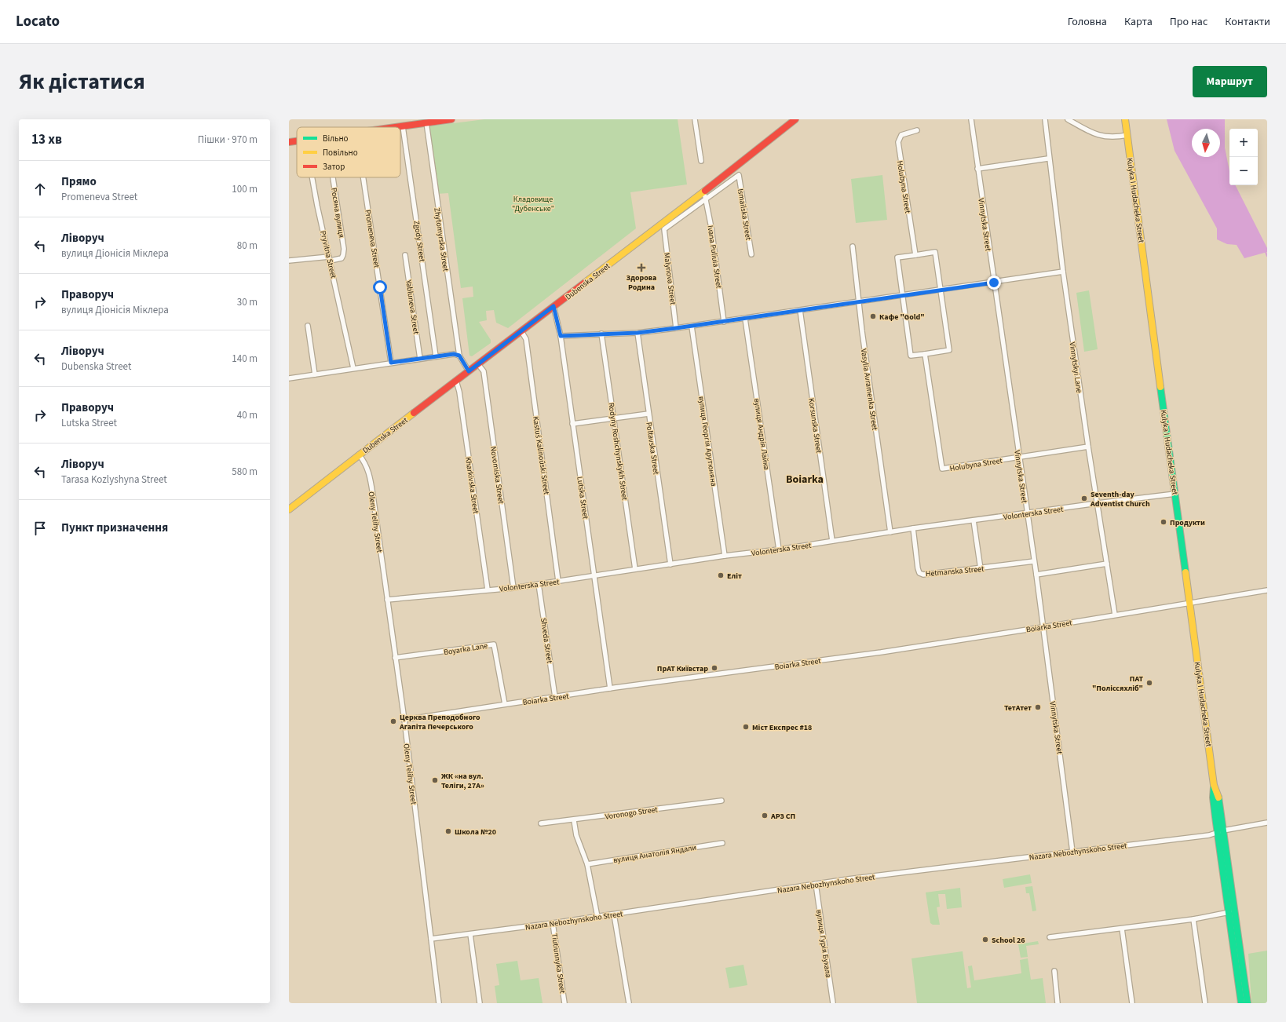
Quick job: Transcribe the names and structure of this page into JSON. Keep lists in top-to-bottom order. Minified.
{"streets":{"main road":["Kulyka I Hudacheka Street","Dubenska Street"],"street":["Holubyna Street","Росяна вулиця","Ismailska Street","Vinnytska Street","Promeneva Street","Zhytomyrska Street","Zgody Street","Pryvitna Street","Ivana Puliuia Street","Malynova Street","Yabluneva Street","Vinnytskyi Lane","Vasylia Avramenka Street","Korsunska Street","вулиця Андрія Лайка","вулиця Георгія Арутюняна","Poltavska Street","Rodyny Roshchynskykh Street","Kastuś Kalinoŭski Street","Novomiska Street","Kharkivska Street","Lutska Street","Volonterska Street","Oleny Telihy Street","Hetmanska Street","Boiarka Street","Shveda Street","Boyarka Lane","Voronogo Street","Nazara Nebozhynskoho Street","вулиця Анатолія Яндали","вулиця Гурія Бухала","Tiutiunnyka Street"]},"crossings":[["Holubyna Street","Vinnytska Street"],["Holubyna Street","Vinnytskyi Lane"],["Kulyka I Hudacheka Street","Volonterska Street"],["Kulyka I Hudacheka Street","Boiarka Street"],["Kulyka I Hudacheka Street","Nazara Nebozhynskoho Street"],["Росяна вулиця","Pryvitna Street"],["Ismailska Street","Ivana Puliuia Street"],["Ismailska Street","Malynova Street"],["Vinnytska Street","Volonterska Street"],["Vinnytska Street","Hetmanska Street"],["Vinnytska Street","Boiarka Street"],["Vinnytska Street","Nazara Nebozhynskoho Street"],["Ivana Puliuia Street","Malynova Street"],["Ivana Puliuia Street","Dubenska Street"],["Dubenska Street","Kastuś Kalinoŭski Street"],["Dubenska Street","Novomiska Street"],["Dubenska Street","Kharkivska Street"],["Dubenska Street","Lutska Street"],["Dubenska Street","Oleny Telihy Street"],["Vinnytskyi Lane","Volonterska Street"],["Vinnytskyi Lane","Boiarka Street"],["Vasylia Avramenka Street","Volonterska Street"],["Korsunska Street","Volonterska Street"],["вулиця Андрія Лайка","Volonterska Street"],["вулиця Георгія Арутюняна","Volonterska Street"],["Poltavska Street","Volonterska Street"],["Rodyny Roshchynskykh Street","Volonterska Street"],["Kastuś Kalinoŭski Street","Volonterska Street"],["Novomiska Street","Volonterska Street"],["Kharkivska Street","Volonterska Street"],["Lutska Street","Volonterska Street"],["Lutska Street","Boiarka Street"],["Volonterska Street","Oleny Telihy Street"],["Volonterska Street","Hetmanska Street"],["Volonterska Street","Shveda Street"],["Oleny Telihy Street","Boiarka Street"],["Oleny Telihy Street","Boyarka Lane"],["Oleny Telihy Street","Nazara Nebozhynskoho Street"],["Boiarka Street","Shveda Street"],["Boiarka Street","Boyarka Lane"],["Nazara Nebozhynskoho Street","вулиця Гурія Бухала"],["Nazara Nebozhynskoho Street","Tiutiunnyka Street"]],"districts":["Boiarka"],"parks":["Кладовище \"Дубенське\""],"places":{"health":["Здорова Родина"],"other":["Кафе \"Gold\"","Seventh-day Adventist Church","Продукти","Еліт","ПрАТ Київстар","ПАТ \"Поліссяхліб\"","ТетАтет","Церква Преподобного Агапіта Печерського","Міст Експрес #18","ЖК «на вул. Теліги, 27А»","АРЗ СП","Школа №20","School 26"]},"legend":["Вільно","Повільно","Затор"],"north":"bottom","page":{"header":"Locato","nav":["Головна","Карта","Про нас","Контакти"],"title":"Як дістатися","buttons":"Маршрут","heading":["13 хв","Пішки · 970 m"],"map_buttons":["+","−"],"list":[["Прямо","Promeneva Street","100 m"],["Ліворуч","вулиця Діонісія Міклера","80 m"],["Праворуч","вулиця Діонісія Міклера","30 m"],["Ліворуч","Dubenska Street","140 m"],["Праворуч","Lutska Street","40 m"],["Ліворуч","Tarasa Kozlyshyna Street","580 m"],"Пункт призначення"]}}
